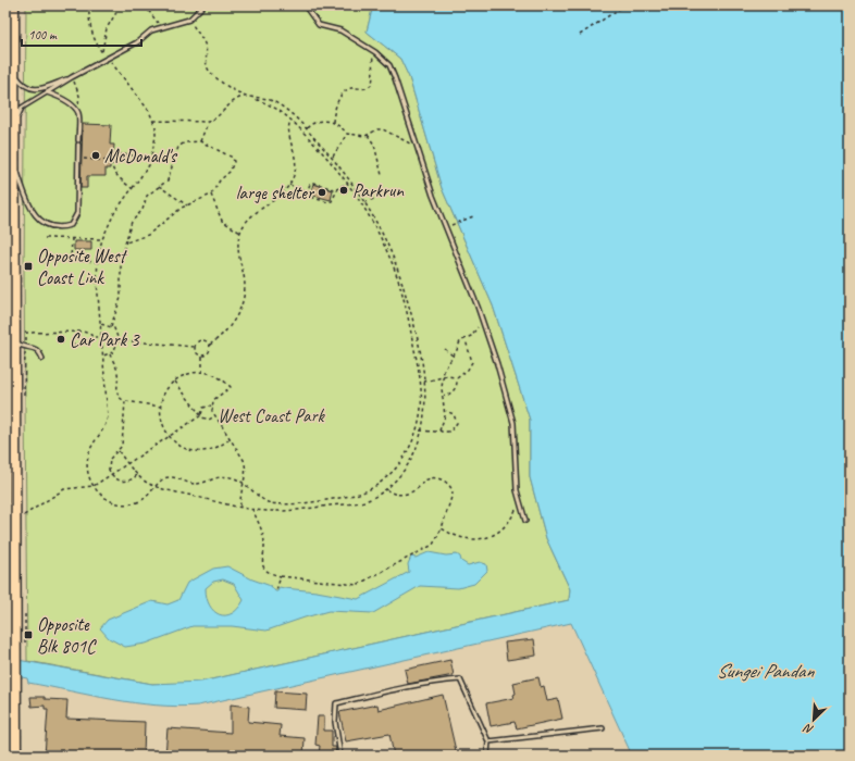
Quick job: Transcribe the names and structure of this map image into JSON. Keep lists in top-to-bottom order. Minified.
{"water":["Sungei Pandan"],"parks":["West Coast Park"],"places":{"other":["McDonald's","Parkrun","large shelter","Car Park 3"],"transit":["Opposite West Coast Link","Opposite Blk 801C"]},"scale_bar":"100 m","north":"bottom left"}
